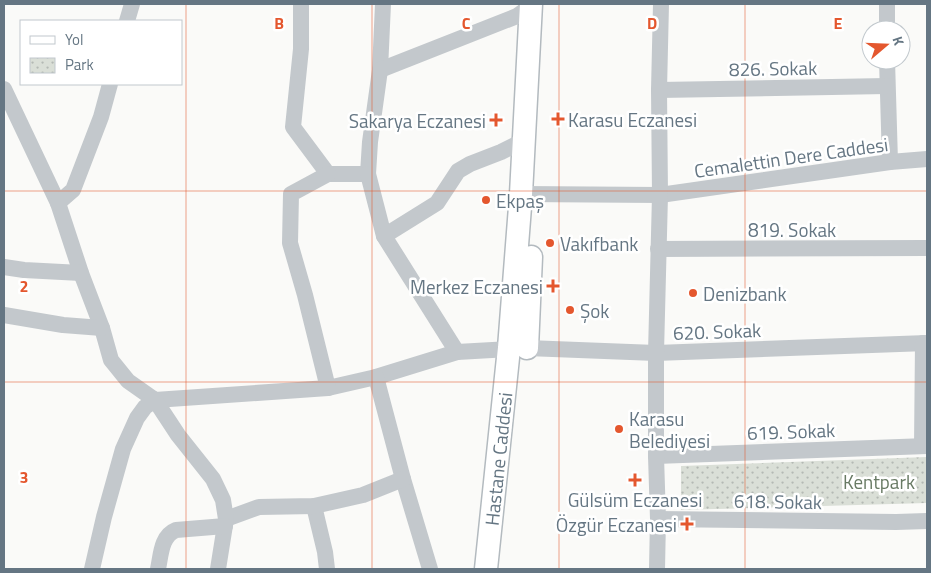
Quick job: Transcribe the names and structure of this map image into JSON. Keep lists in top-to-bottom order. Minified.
{"streets":{"main road":["Hastane Caddesi"],"street":["826. Sokak","Cemalettin Dere Caddesi","819. Sokak","620. Sokak","619. Sokak","618. Sokak"]},"crossings":[["Cemalettin Dere Caddesi","Hastane Caddesi"],["620. Sokak","Hastane Caddesi"]],"parks":["Kentpark"],"places":{"health":["Karasu Eczanesi","Sakarya Eczanesi","Merkez Eczanesi","Gülsüm Eczanesi","Özgür Eczanesi"],"other":["Ekpaş","Vakıfbank","Denizbank","Şok","Karasu Belediyesi"]},"legend":["Yol","Park"],"north":"right","grid":{"columns":["B","C","D","E"],"rows":["2","3"]}}
